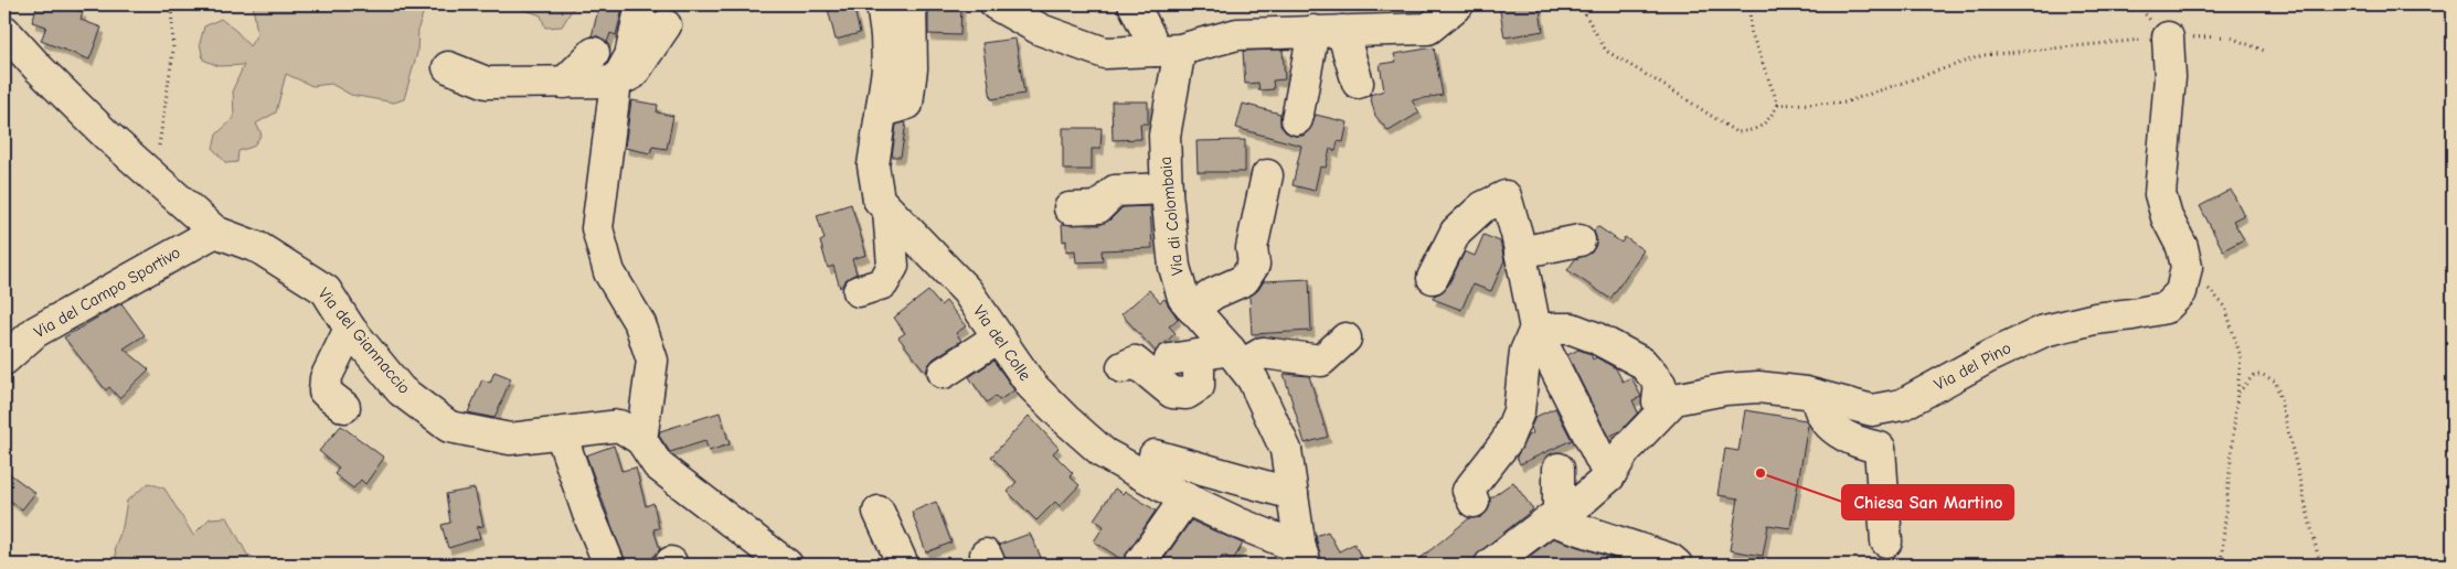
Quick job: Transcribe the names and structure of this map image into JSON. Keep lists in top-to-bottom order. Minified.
{"streets":{"street":["Via di Colombaia","Via del Campo Sportivo","Via del Giannaccio","Via del Colle","Via del Pino"]},"crossings":[["Via di Colombaia","Via del Colle"],["Via del Campo Sportivo","Via del Giannaccio"]],"places":["Chiesa San Martino"]}
